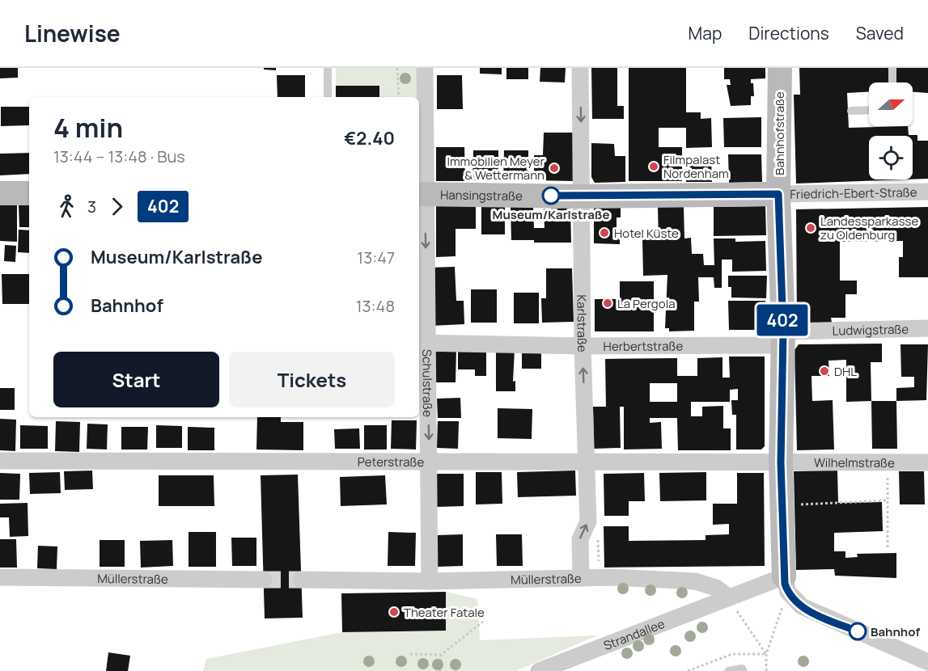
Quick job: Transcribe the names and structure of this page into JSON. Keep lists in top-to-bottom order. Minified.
{"streets":{"street":["Bahnhofstraße","Friedrich-Ebert-Straße","Hansingstraße","Karlstraße","Ludwigstraße","Herbertstraße","Schulstraße","Peterstraße","Wilhelmstraße","Müllerstraße","Strandallee"]},"crossings":[["Bahnhofstraße","Friedrich-Ebert-Straße"],["Bahnhofstraße","Hansingstraße"],["Bahnhofstraße","Ludwigstraße"],["Bahnhofstraße","Herbertstraße"],["Bahnhofstraße","Peterstraße"],["Bahnhofstraße","Wilhelmstraße"],["Friedrich-Ebert-Straße","Hansingstraße"],["Hansingstraße","Karlstraße"],["Hansingstraße","Schulstraße"],["Karlstraße","Herbertstraße"],["Karlstraße","Peterstraße"],["Karlstraße","Müllerstraße"],["Ludwigstraße","Herbertstraße"],["Herbertstraße","Schulstraße"],["Schulstraße","Peterstraße"],["Schulstraße","Müllerstraße"],["Peterstraße","Wilhelmstraße"],["Müllerstraße","Strandallee"]],"one_way":["Schulstraße"],"places":["Filmpalast Nordenham","Immobilien Meyer & Wettermann","Museum/Karlstraße","Landessparkasse zu Oldenburg","Hotel Küste","La Pergola","DHL","Theater Fatale","Bahnhof"],"lines":["bus line 402"],"north":"right","page":{"header":"Linewise","nav":["Map","Directions","Saved"],"on_map":"402","heading":["4 min","13:44 – 13:48 · Bus","€2.40"],"legs":["3","402"],"list":[{"name":"Museum/Karlstraße","value":"13:47"},{"name":"Bahnhof","value":"13:48"}],"buttons":["Start","Tickets"]}}
